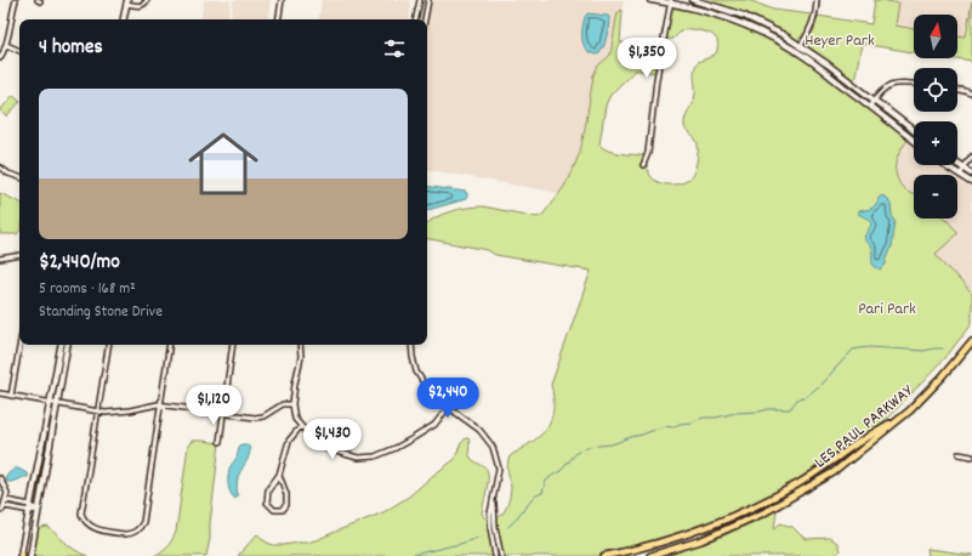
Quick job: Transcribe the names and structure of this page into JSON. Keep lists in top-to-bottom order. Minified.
{"streets":{"main road":["LES PAUL PARKWAY"]},"parks":["Heyer Park","Pari Park"],"north":"top","page":{"map_buttons":["+","−"],"heading":"4 homes","price":["$1,350","$2,440","$1,120","$1,430"],"list":[{"name":"$2,440/mo","note":"5 rooms · 168 m² · Standing Stone Drive"}]}}
